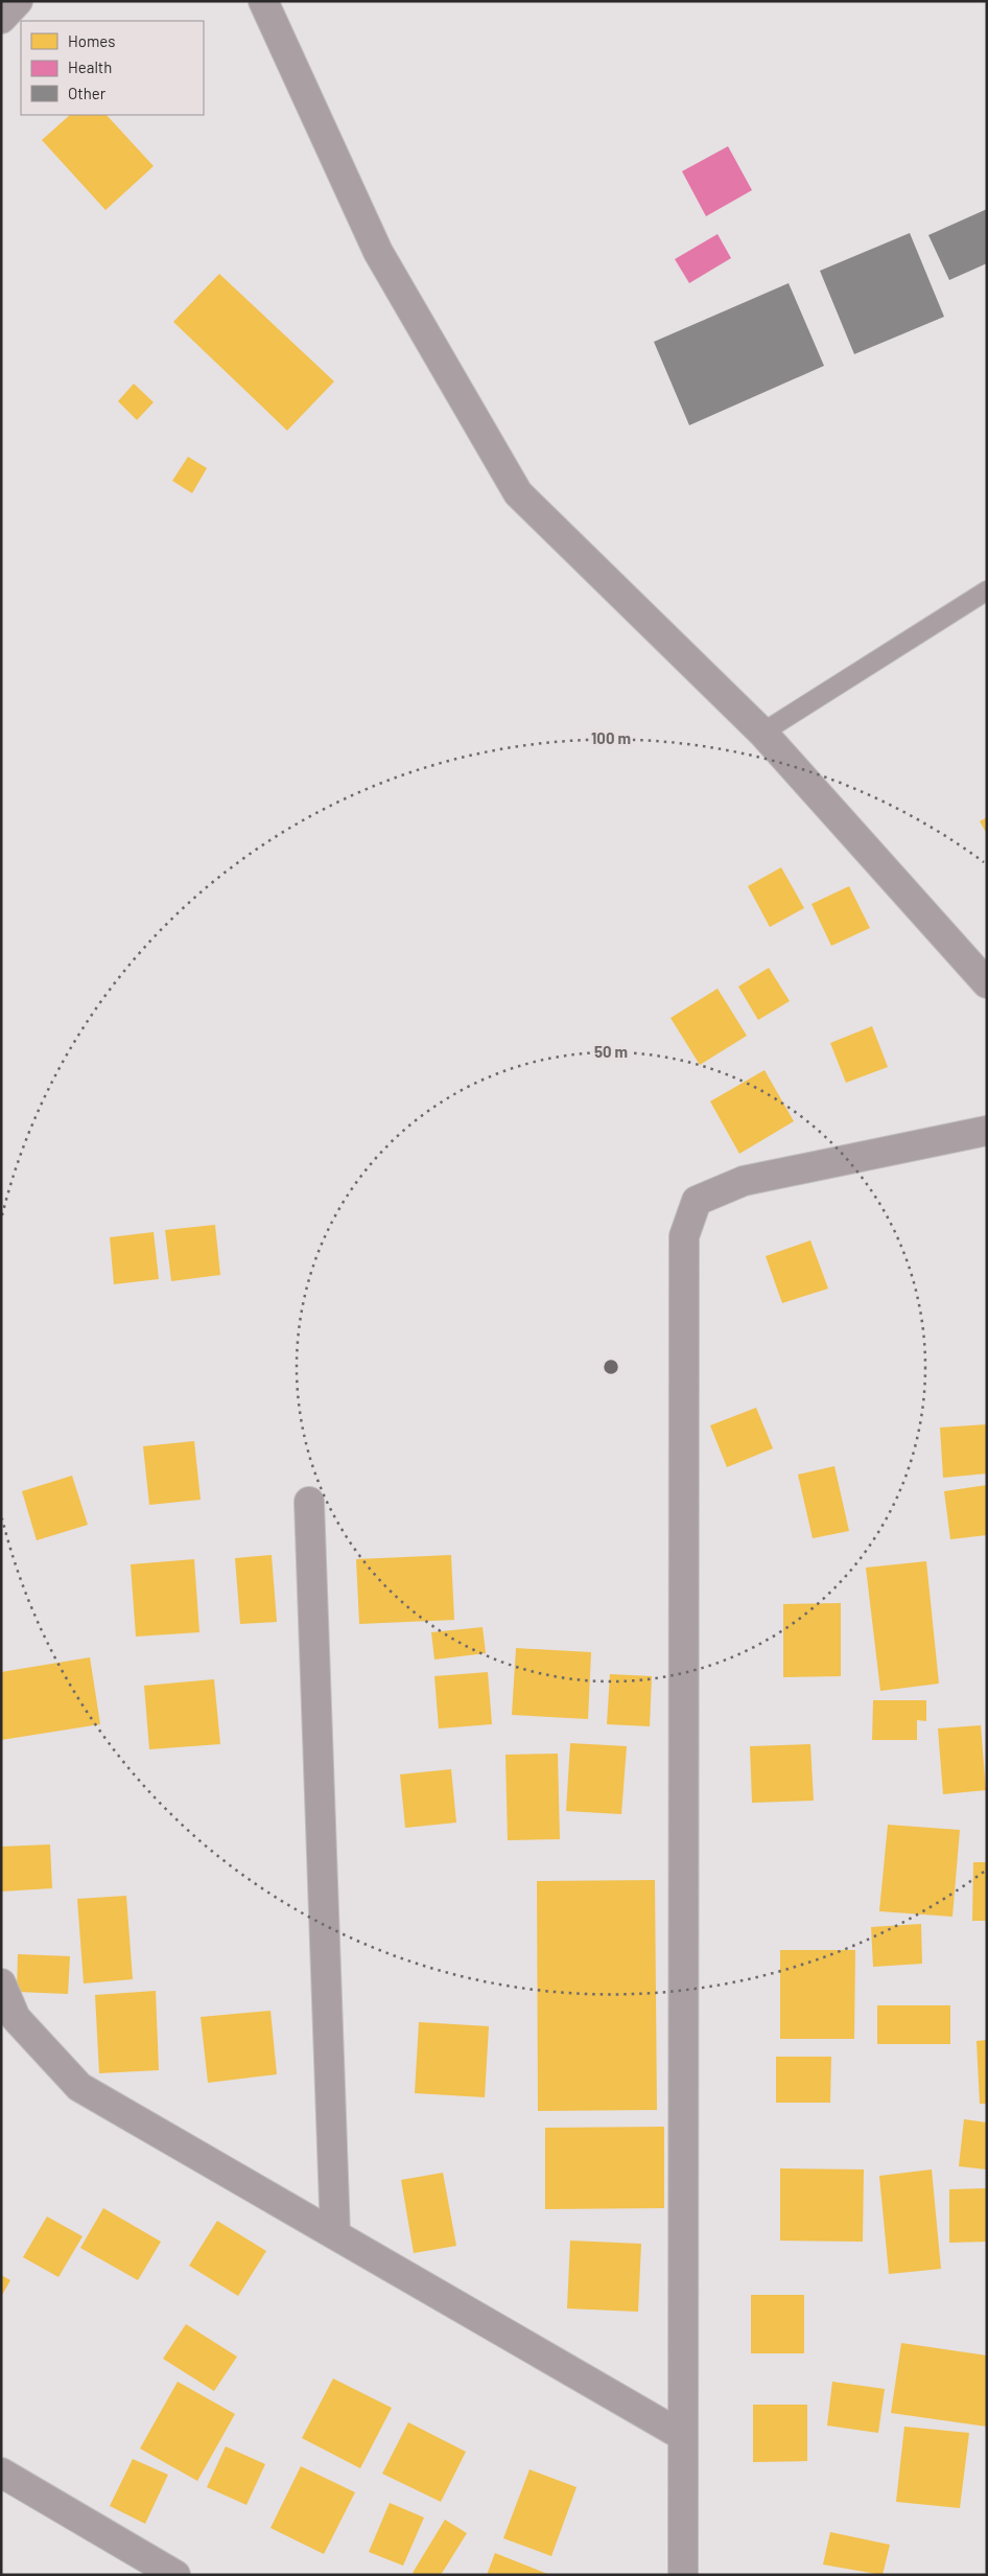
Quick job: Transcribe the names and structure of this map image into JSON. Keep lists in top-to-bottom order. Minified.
{"legend":["Homes","Health","Other"],"rings":["100 m","50 m"]}
